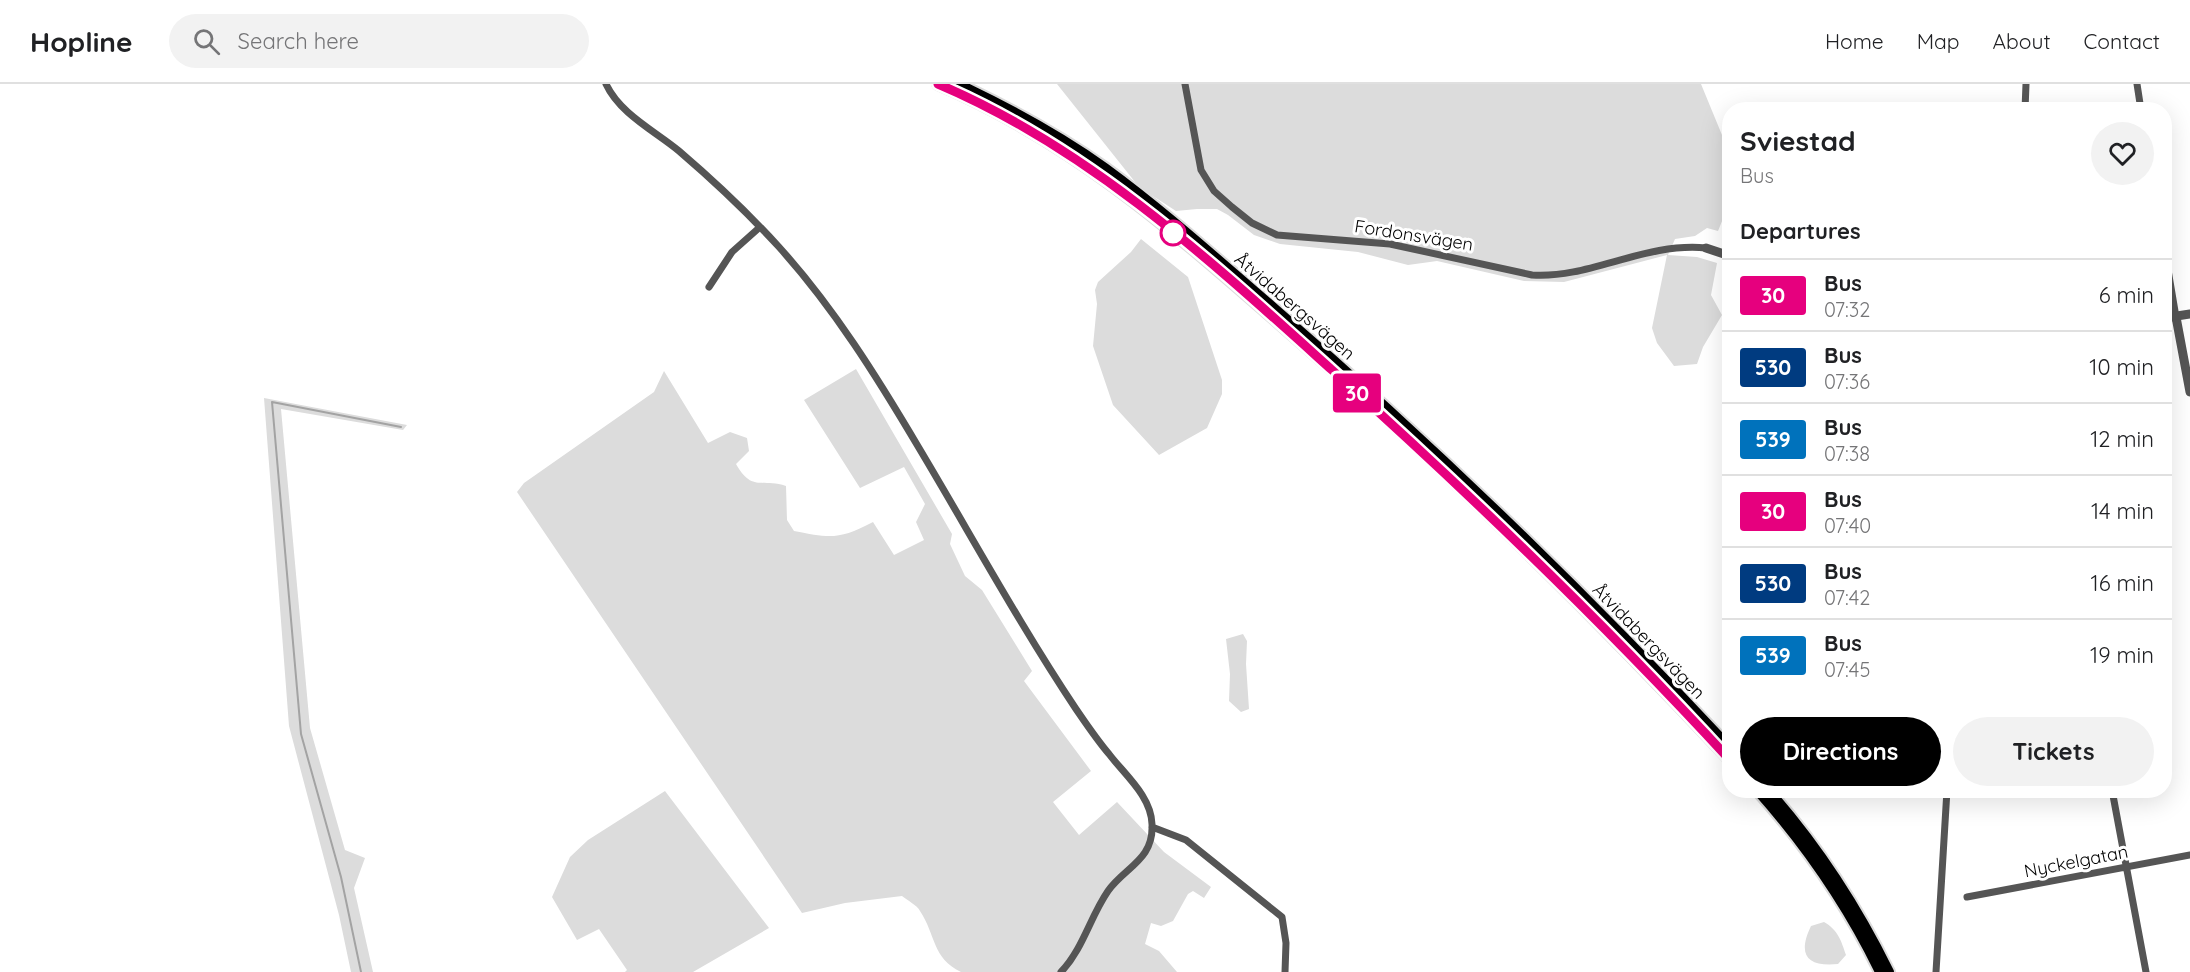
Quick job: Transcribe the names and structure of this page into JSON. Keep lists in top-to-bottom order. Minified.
{"streets":{"main road":["Åtvidabergsvägen"],"street":["Fordonsvägen","Nyckelgatan"]},"lines":["bus line 30"],"page":{"header":"Hopline","search":"Search here","nav":["Home","Map","About","Contact"],"on_map":"30","heading":[["Sviestad","Bus"],"Departures"],"list":[{"mark":"30","name":"Bus","note":"07:32","value":"6 min"},{"mark":"530","name":"Bus","note":"07:36","value":"10 min"},{"mark":"539","name":"Bus","note":"07:38","value":"12 min"},{"mark":"30","name":"Bus","note":"07:40","value":"14 min"},{"mark":"530","name":"Bus","note":"07:42","value":"16 min"},{"mark":"539","name":"Bus","note":"07:45","value":"19 min"}],"buttons":["Directions","Tickets"]}}
